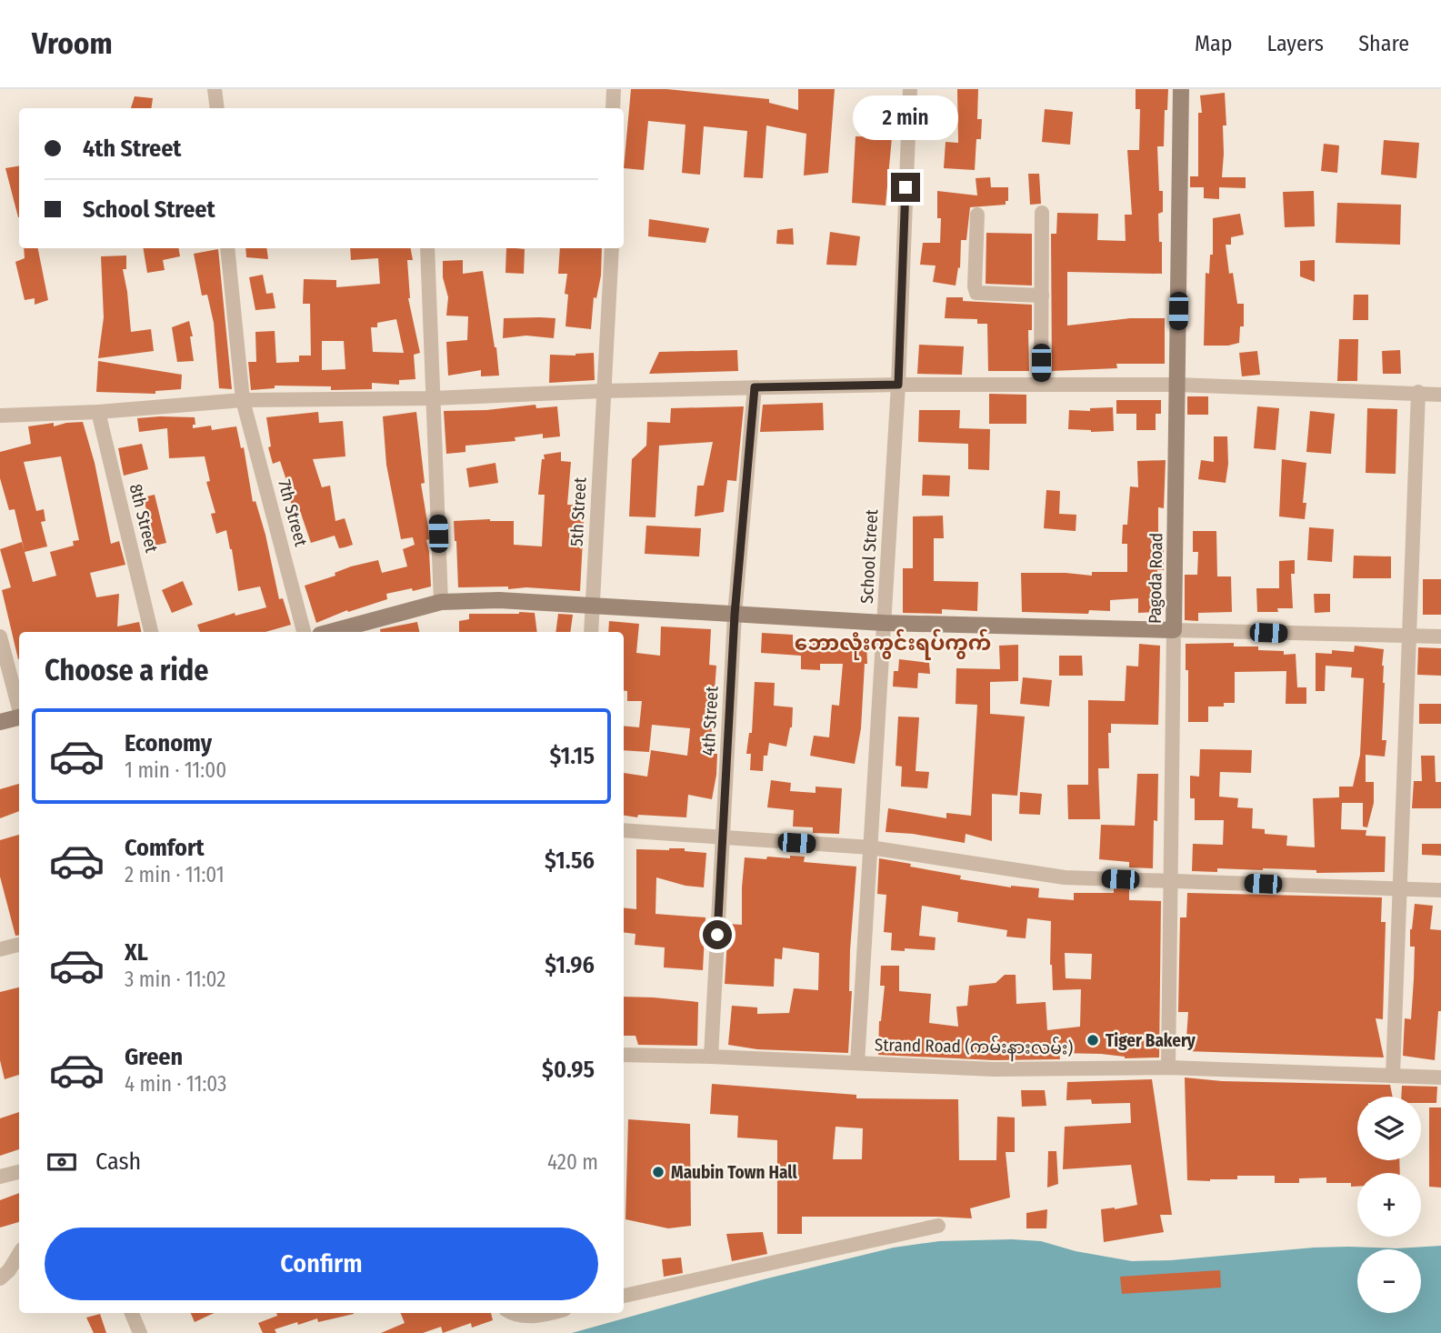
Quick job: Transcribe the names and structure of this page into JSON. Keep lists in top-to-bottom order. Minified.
{"streets":{"main road":["Pagoda Road"],"street":["5th Street","7th Street","8th Street","School Street","4th Street","Strand Road (ကမ်းနားလမ်း)"]},"crossings":[["School Street","Strand Road (ကမ်းနားလမ်း)"],["Pagoda Road","Strand Road (ကမ်းနားလမ်း)"],["4th Street","Strand Road (ကမ်းနားလမ်း)"]],"districts":["ဘောလုံးကွင်းရပ်ကွက်"],"places":["Tiger Bakery","Maubin Town Hall"],"page":{"header":"Vroom","nav":["Map","Layers","Share"],"bubble":"2 min","banner":["4th Street","School Street"],"heading":"Choose a ride","list":[{"name":"Economy","note":"1 min · 11:00","value":"$1.15"},{"name":"Comfort","note":"2 min · 11:01","value":"$1.56"},{"name":"XL","note":"3 min · 11:02","value":"$1.96"},{"name":"Green","note":"4 min · 11:03","value":"$0.95"}],"map_buttons":["+","−"],"pay":["Cash","420 m"],"buttons":"Confirm"}}
